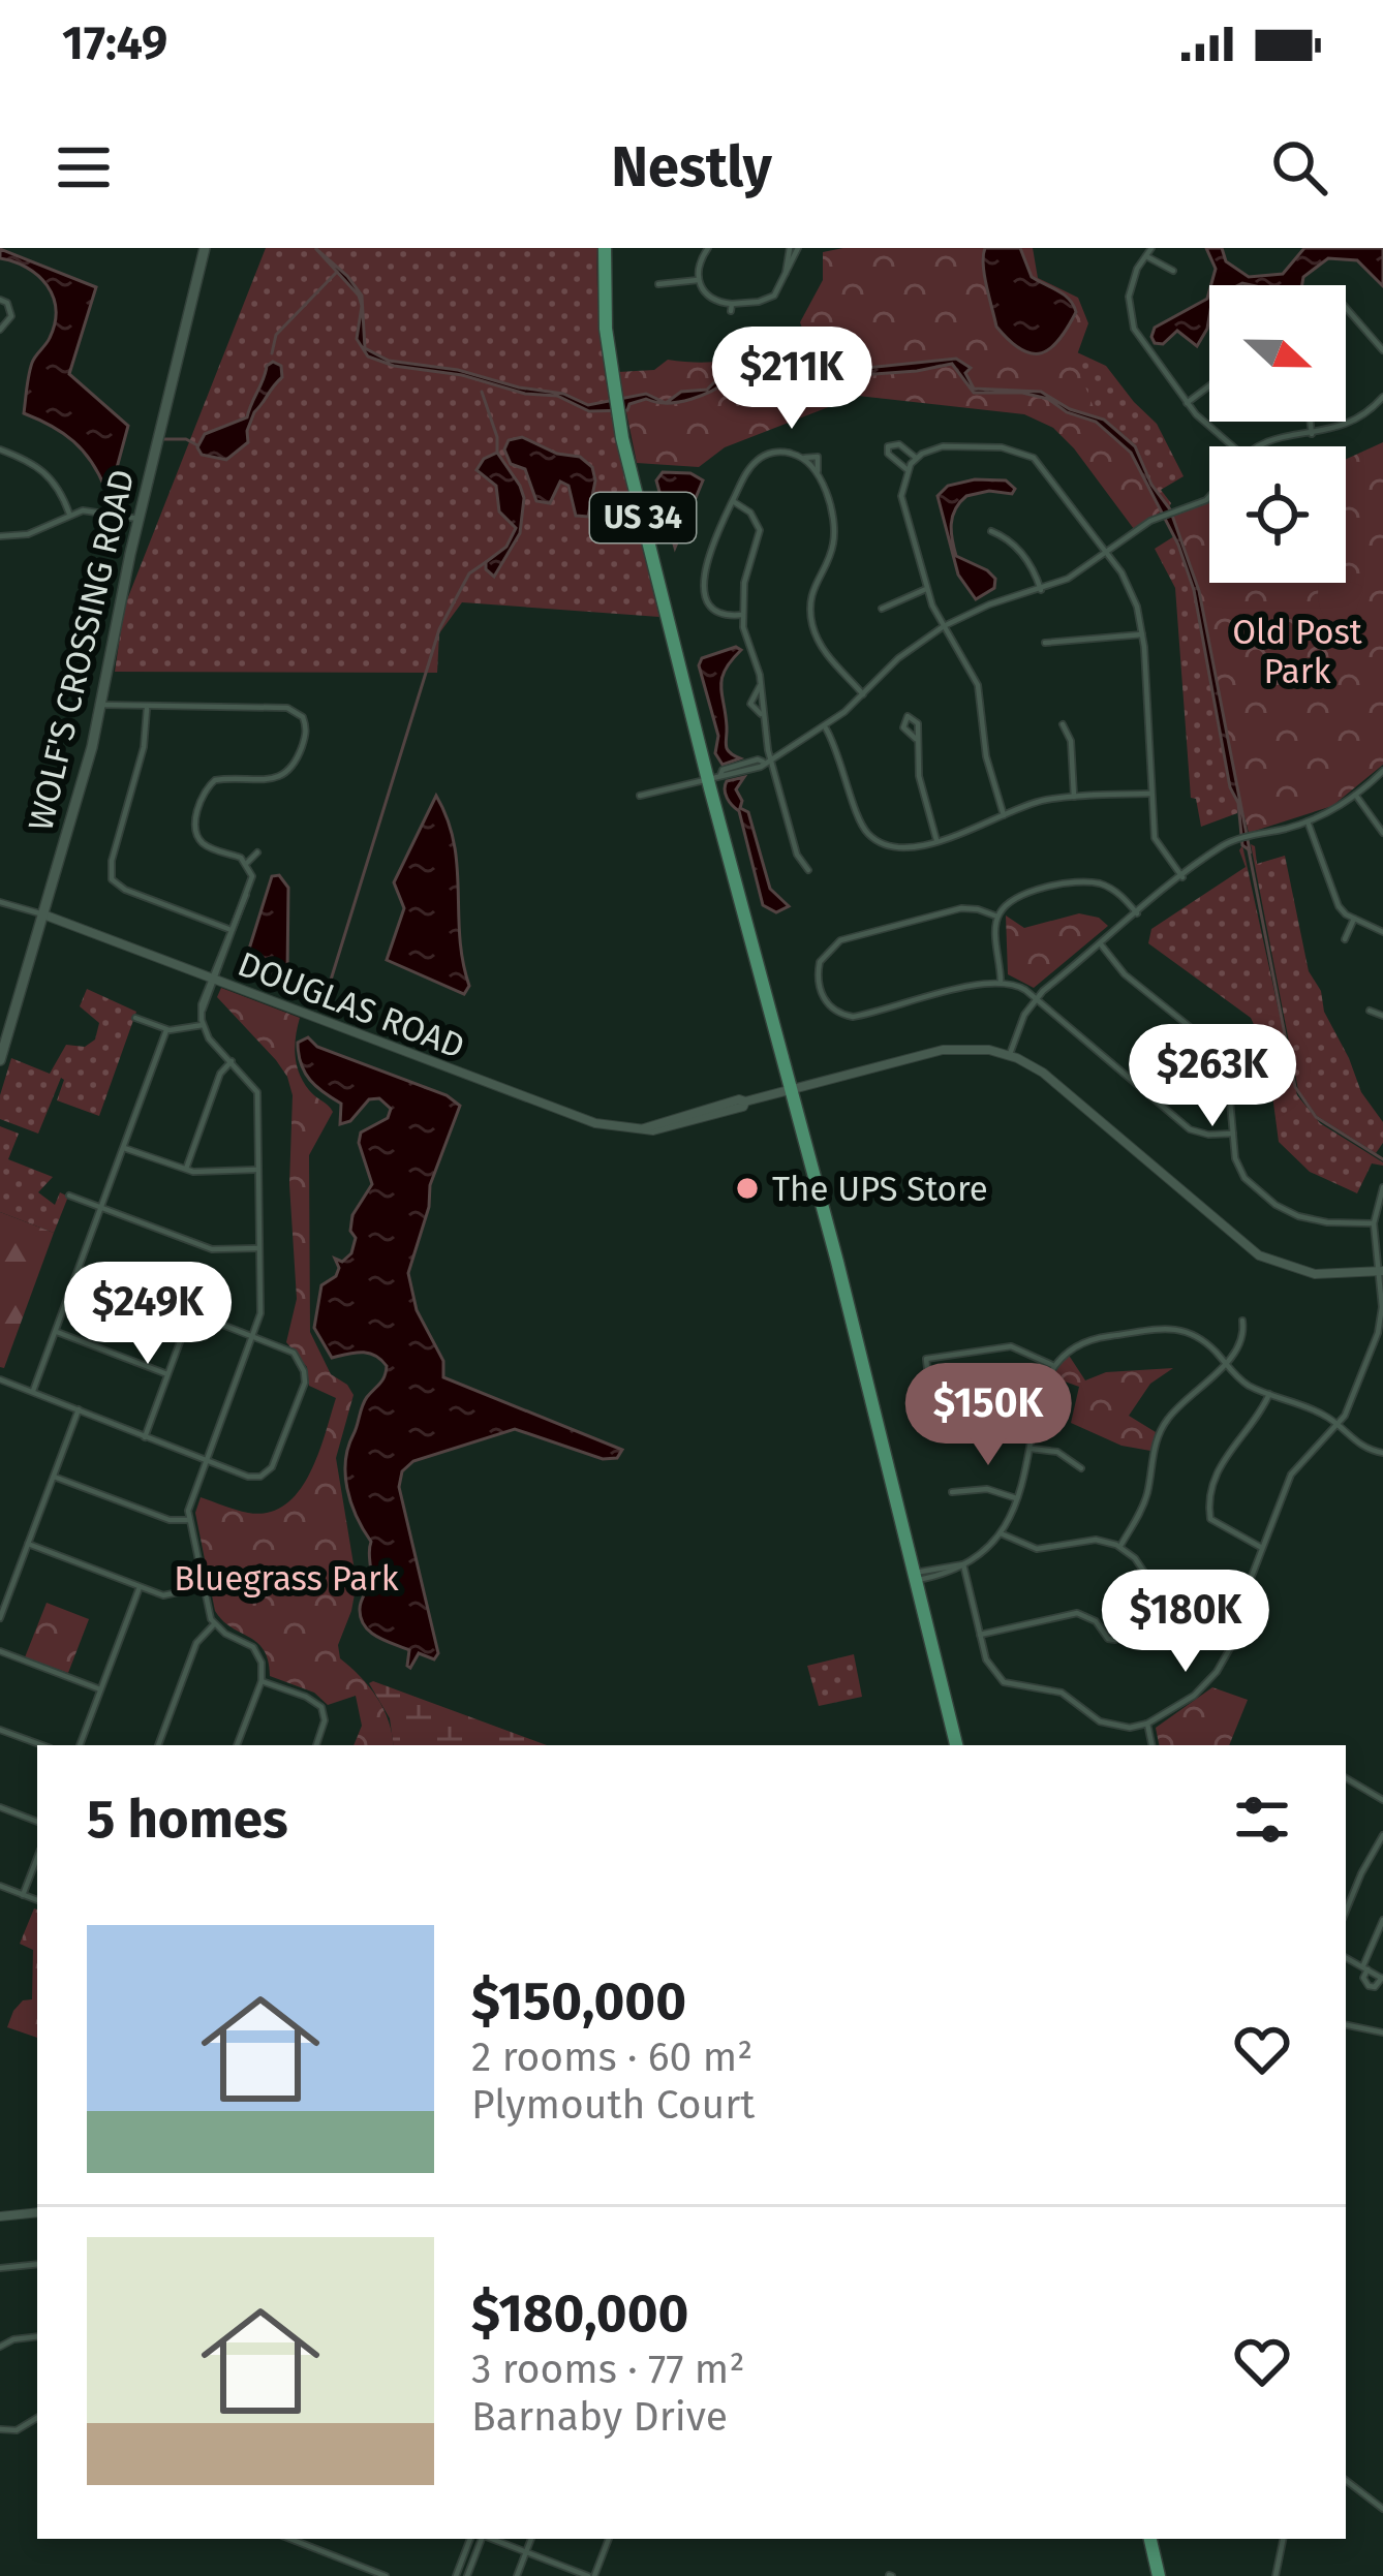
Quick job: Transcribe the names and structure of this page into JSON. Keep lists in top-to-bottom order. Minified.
{"streets":{"main road":["US 34","WOLF'S CROSSING ROAD"],"street":["DOUGLAS ROAD"]},"crossings":[["US 34","DOUGLAS ROAD"],["WOLF'S CROSSING ROAD","DOUGLAS ROAD"]],"parks":["Old Post Park","Bluegrass Park"],"places":["The UPS Store"],"north":"right","page":{"status":"17:49","header":"Nestly","price":["$211K","$263K","$249K","$150K","$180K"],"heading":"5 homes","list":[{"name":"$150,000","note":"2 rooms · 60 m² · Plymouth Court"},{"name":"$180,000","note":"3 rooms · 77 m² · Barnaby Drive"}]}}
